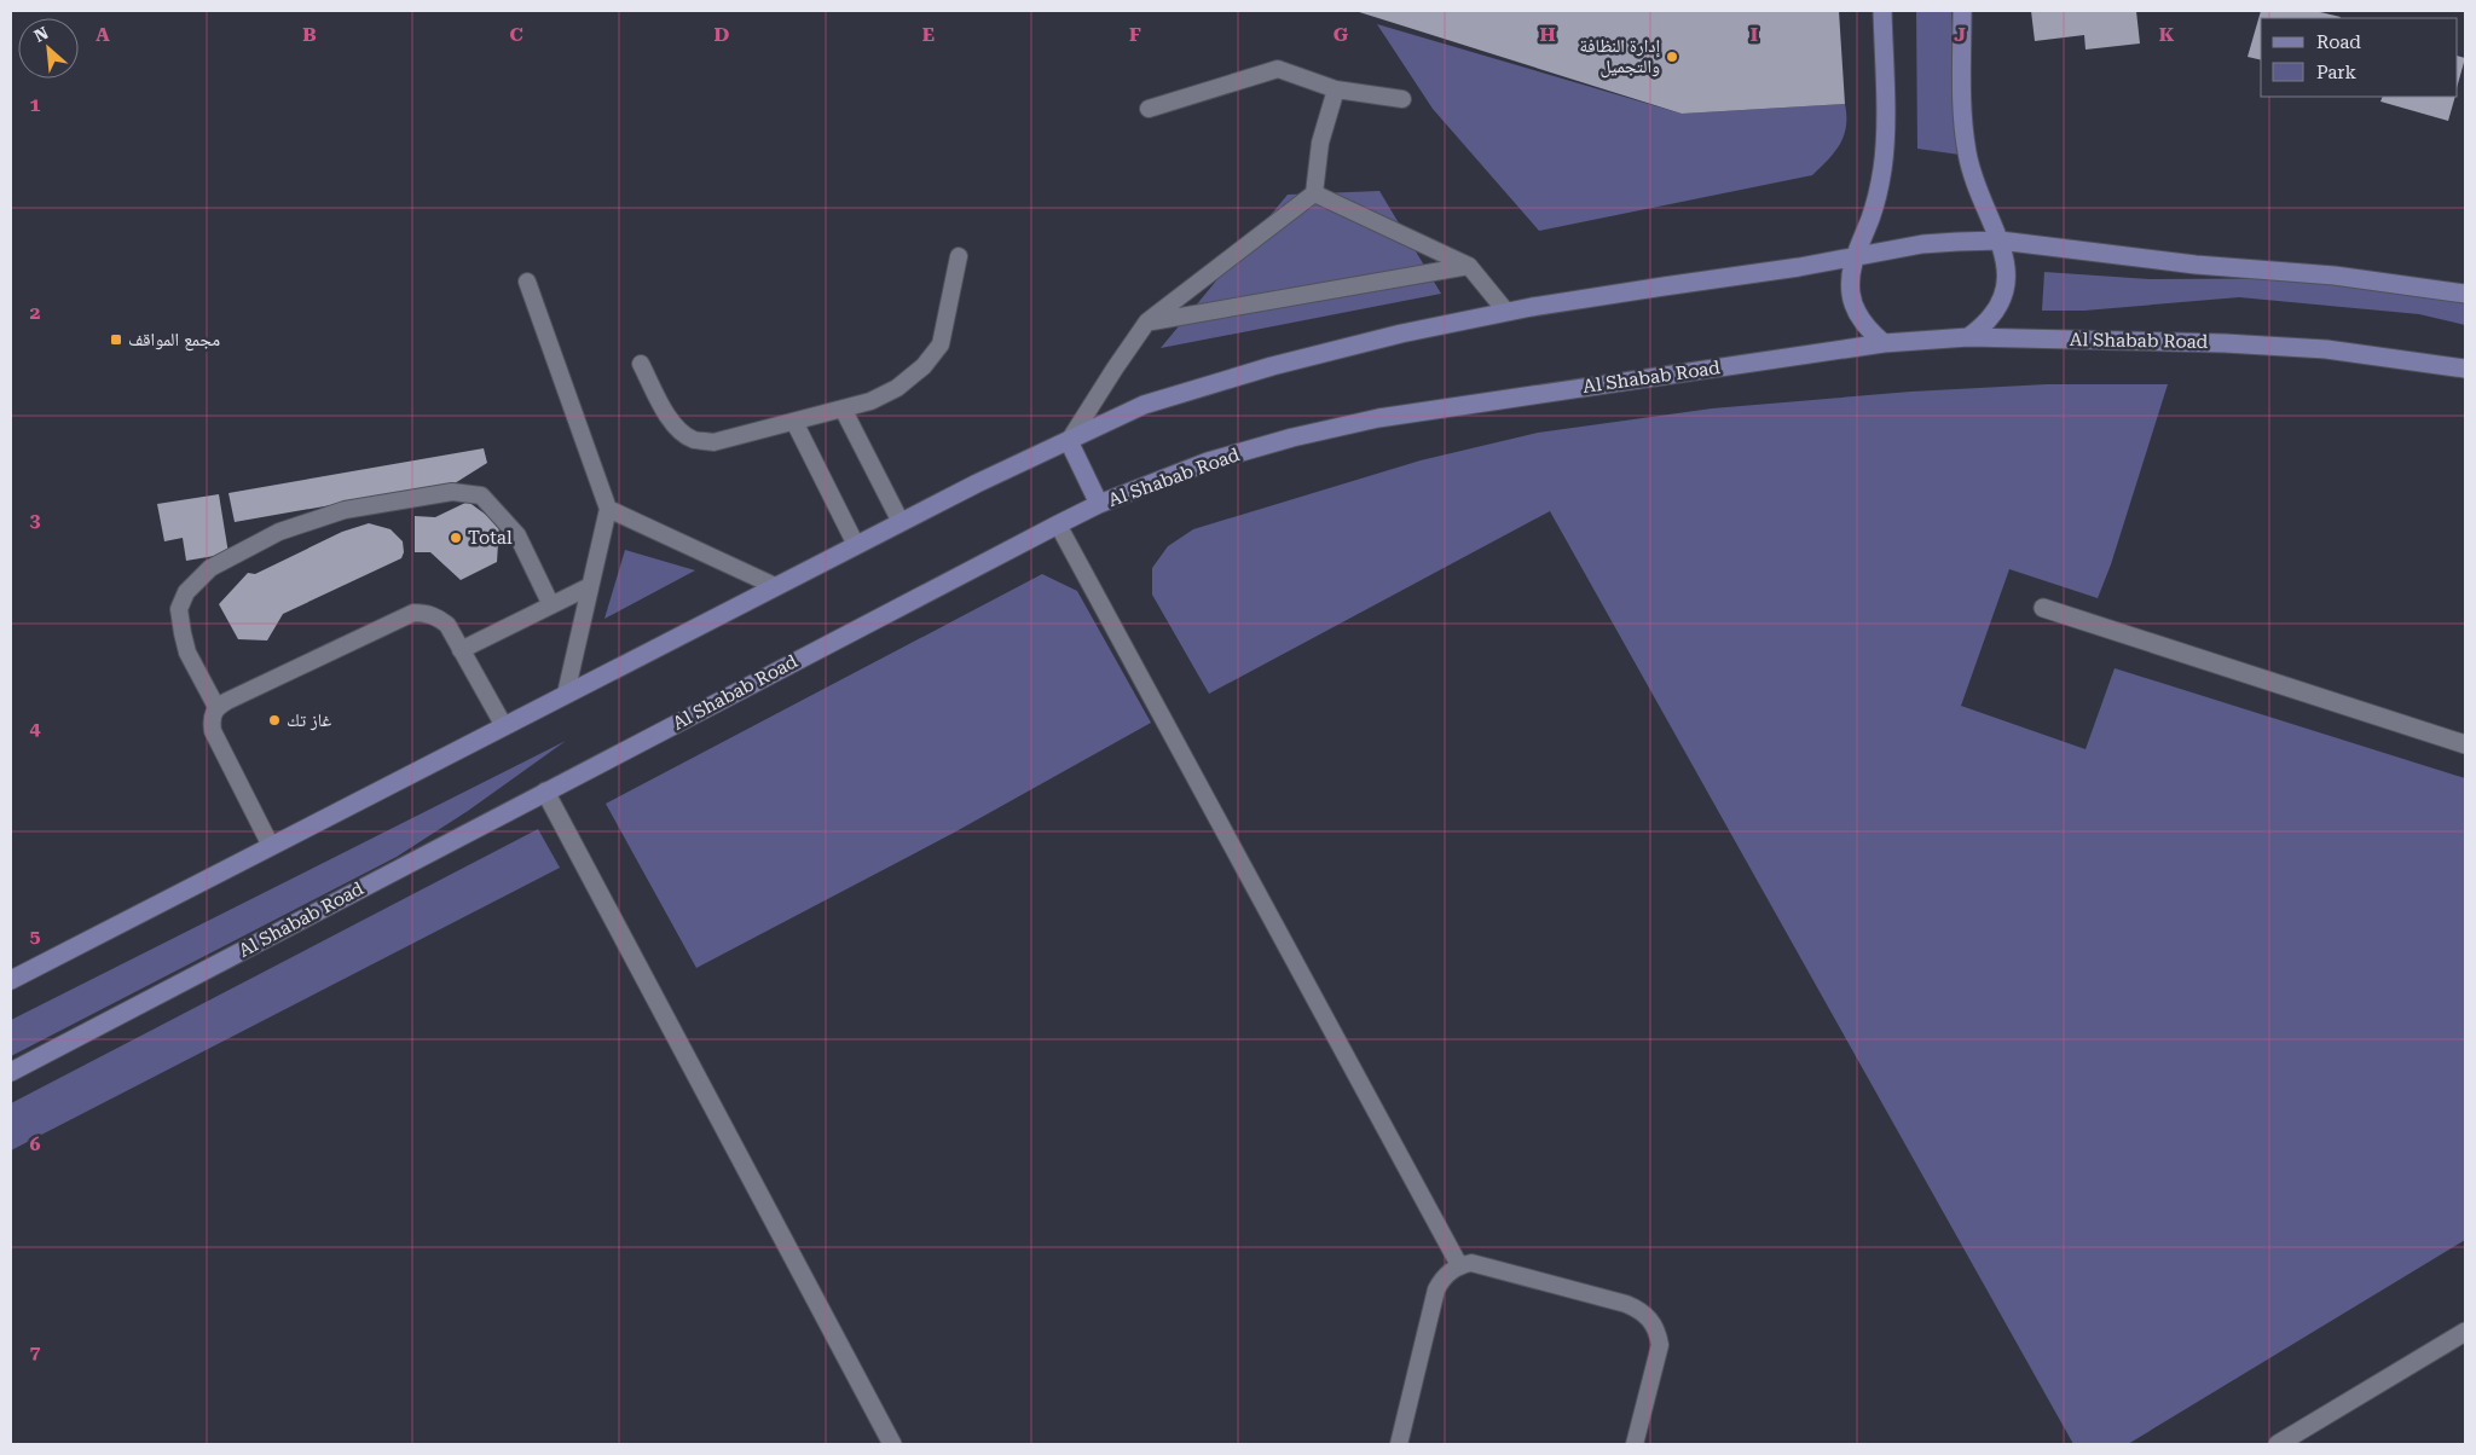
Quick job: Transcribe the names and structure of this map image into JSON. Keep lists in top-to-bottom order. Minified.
{"streets":{"main road":["Al Shabab Road"]},"places":{"other":["إدارة النظافة والتجميل","Total","غاز تك"],"transit":["مجمع المواقف"]},"legend":["Road","Park"],"north":"top left","grid":{"columns":["A","B","C","D","E","F","G","H","I","J","K"],"rows":["1","2","3","4","5","6","7"]}}
